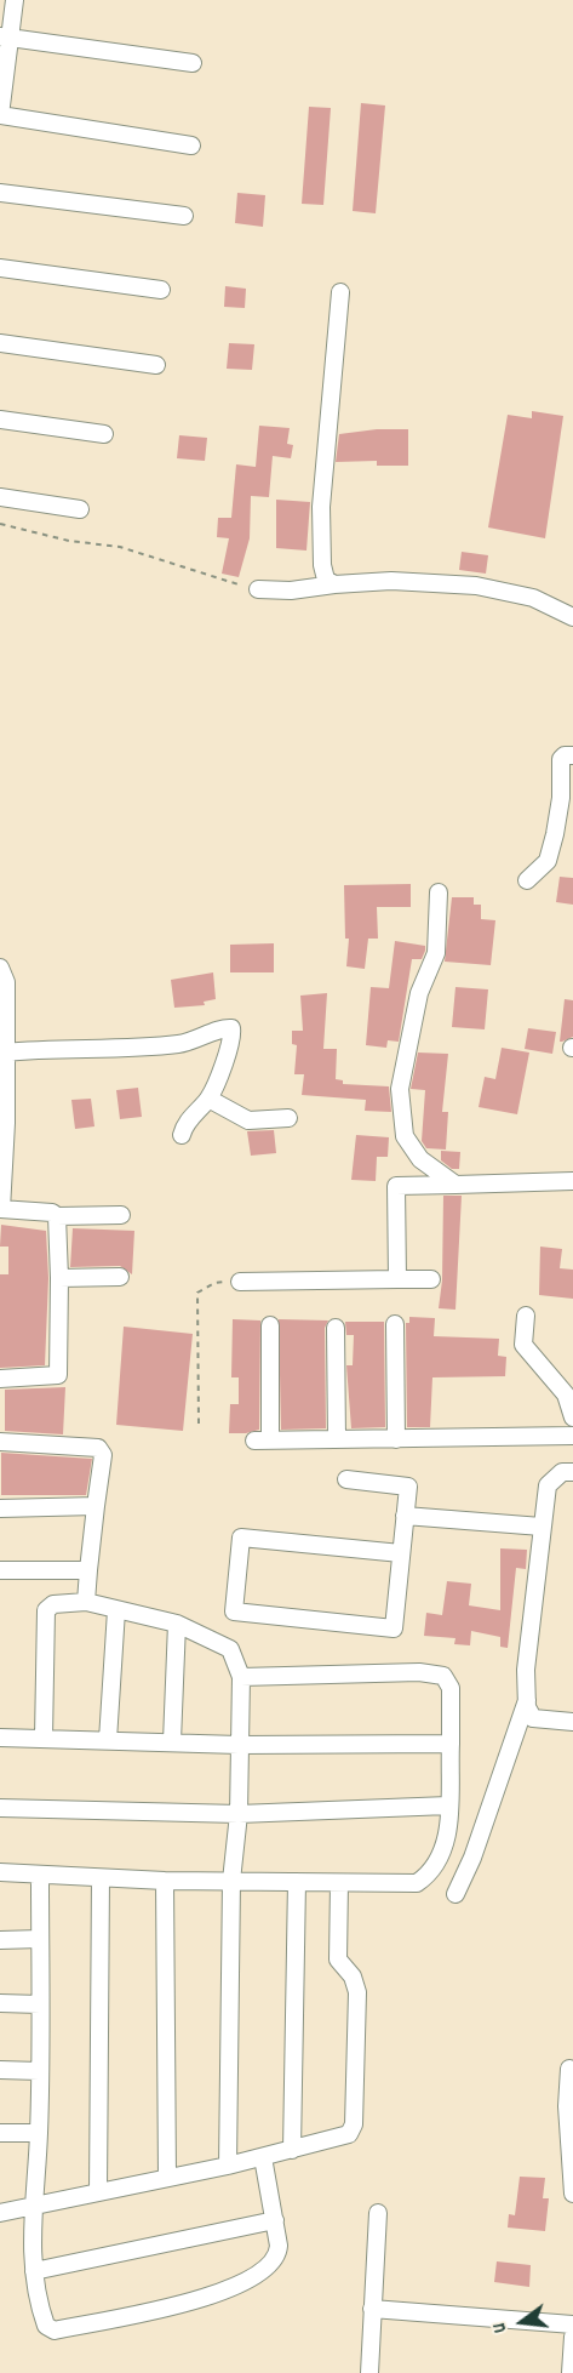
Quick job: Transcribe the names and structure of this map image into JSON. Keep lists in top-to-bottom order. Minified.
{"north":"left"}
